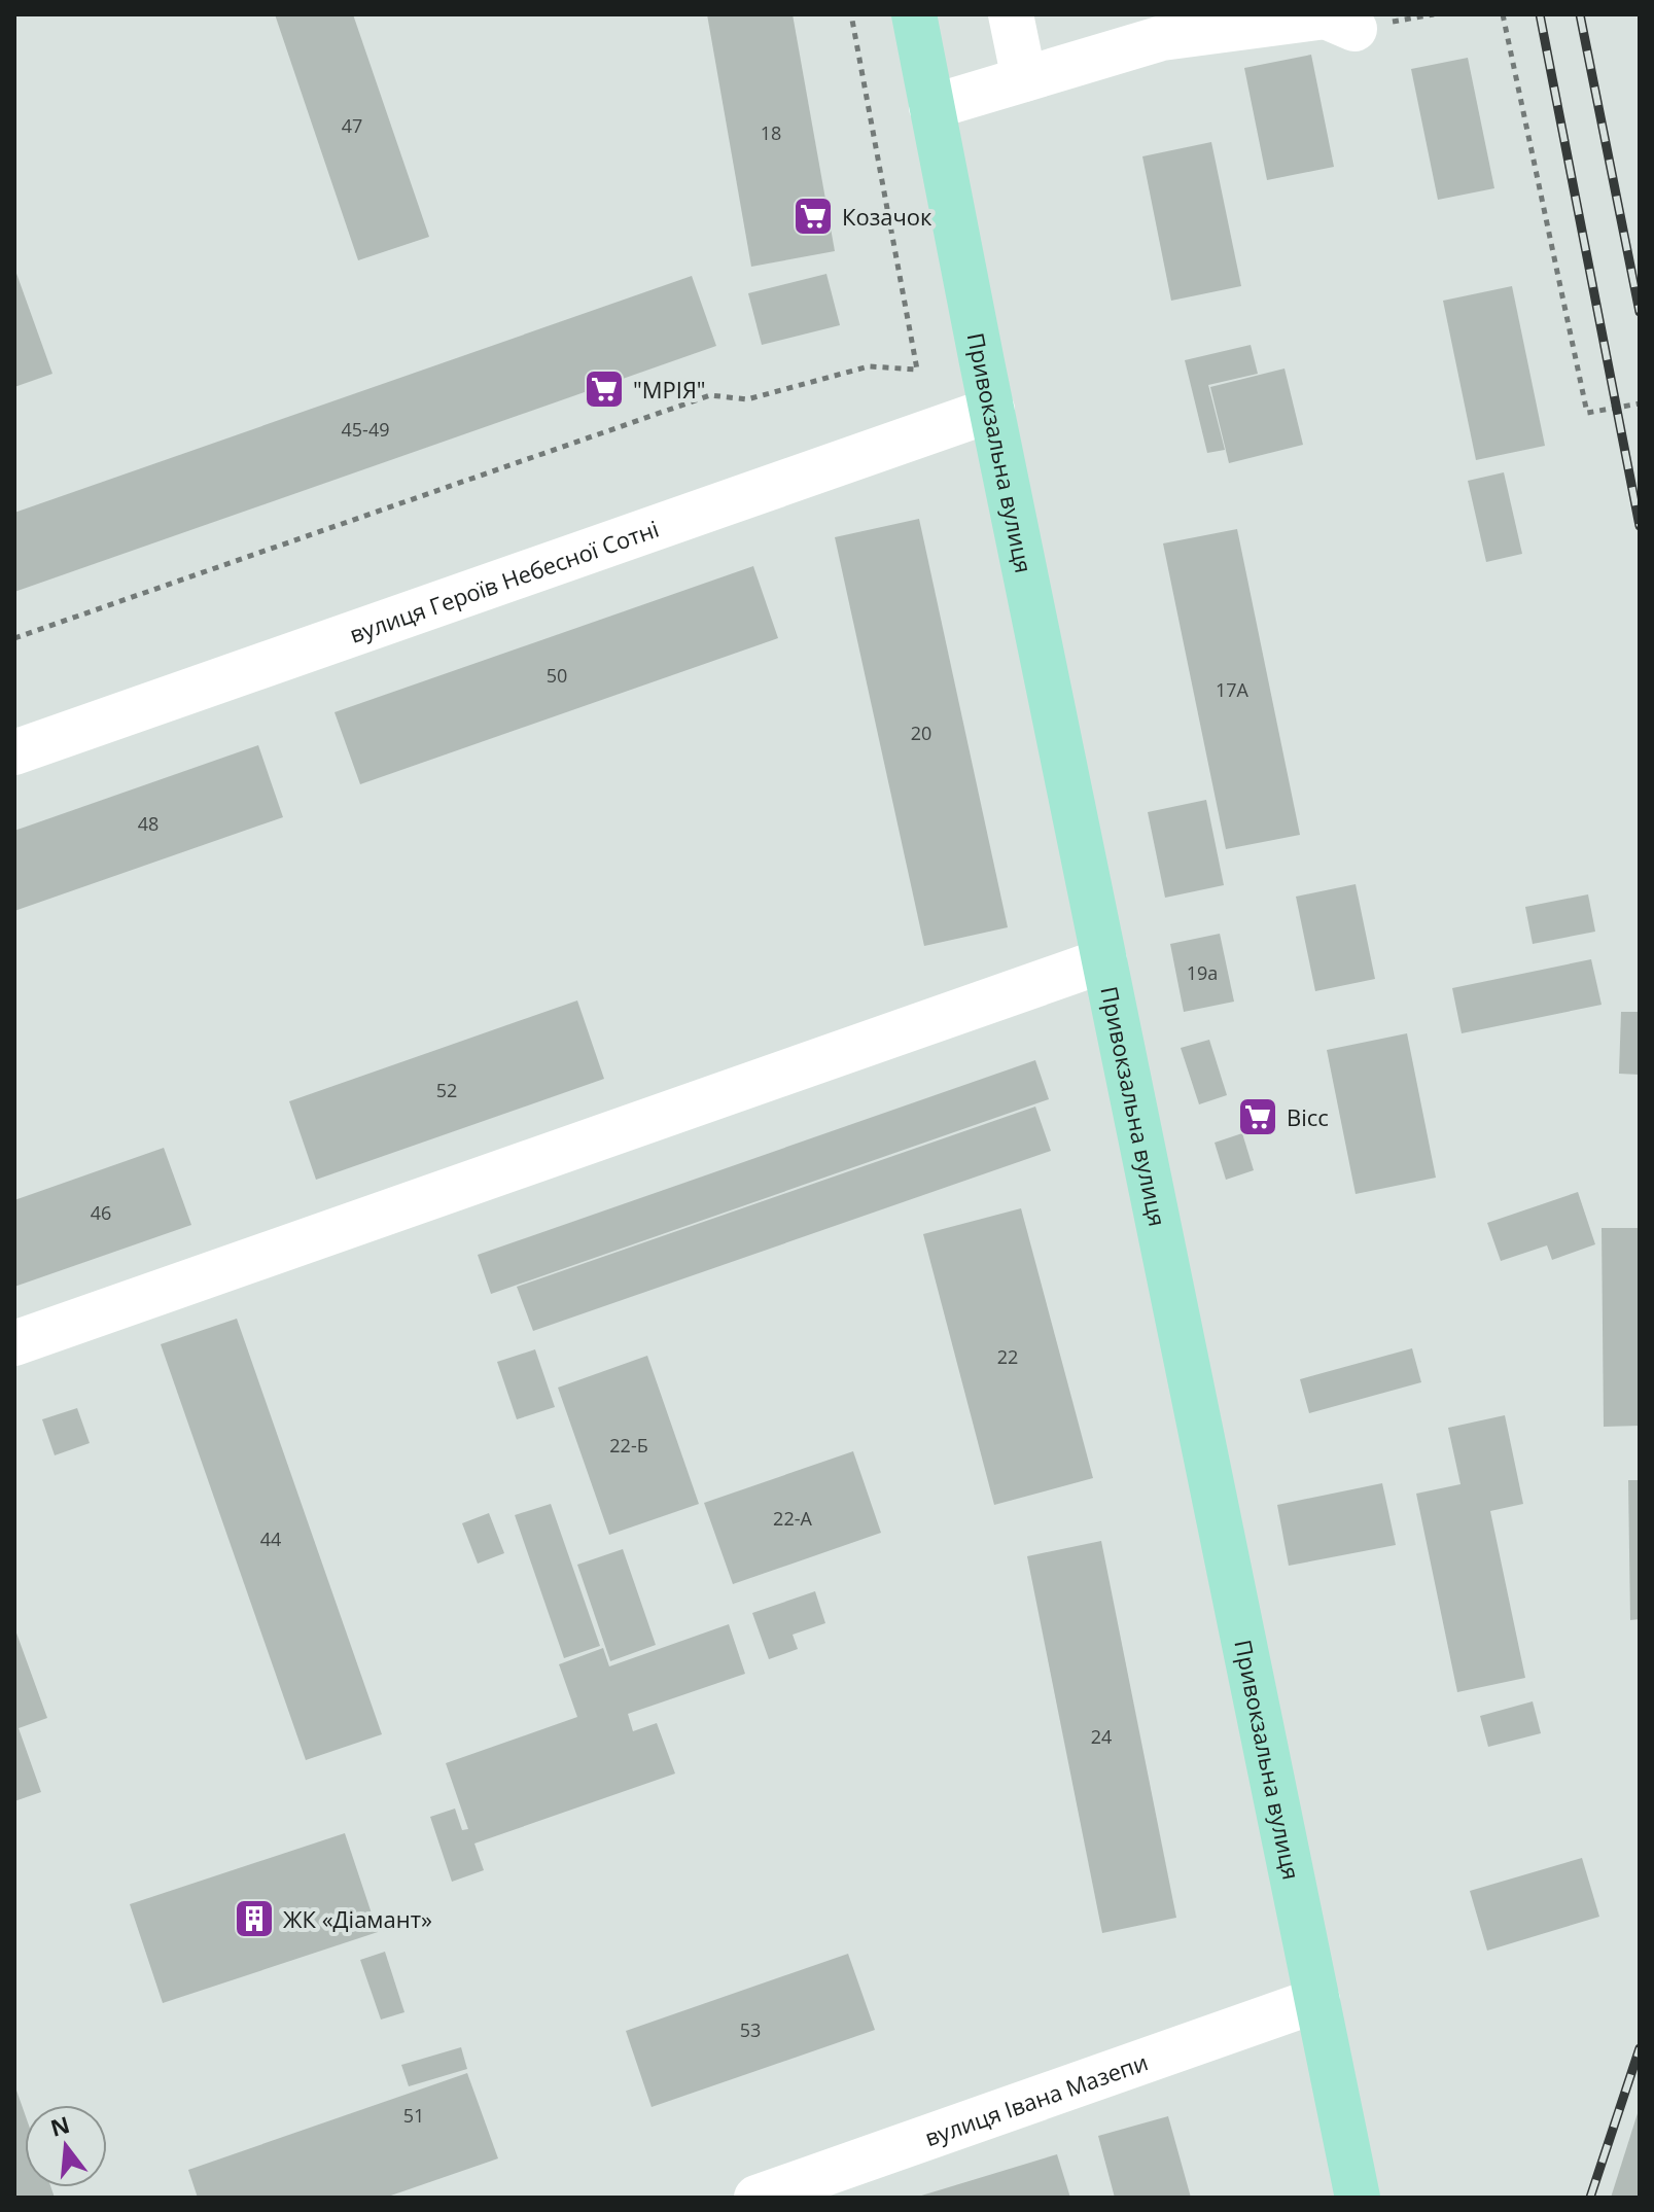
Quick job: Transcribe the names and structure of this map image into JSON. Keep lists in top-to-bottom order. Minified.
{"streets":{"main road":["Привокзальна вулиця"],"street":["вулиця Героїв Небесної Сотні","вулиця Івана Мазепи"]},"crossings":[["Привокзальна вулиця","вулиця Героїв Небесної Сотні"],["Привокзальна вулиця","вулиця Івана Мазепи"]],"places":{"supermarket":["Козачок","\"МРІЯ\"","Вісс"],"building":["ЖК «Діамант»"]},"house_numbers":["47","18","45-49","50","17А","20","48","19а","52","46","22","22-Б","22-А","44","24","53","51"],"north":"top"}
